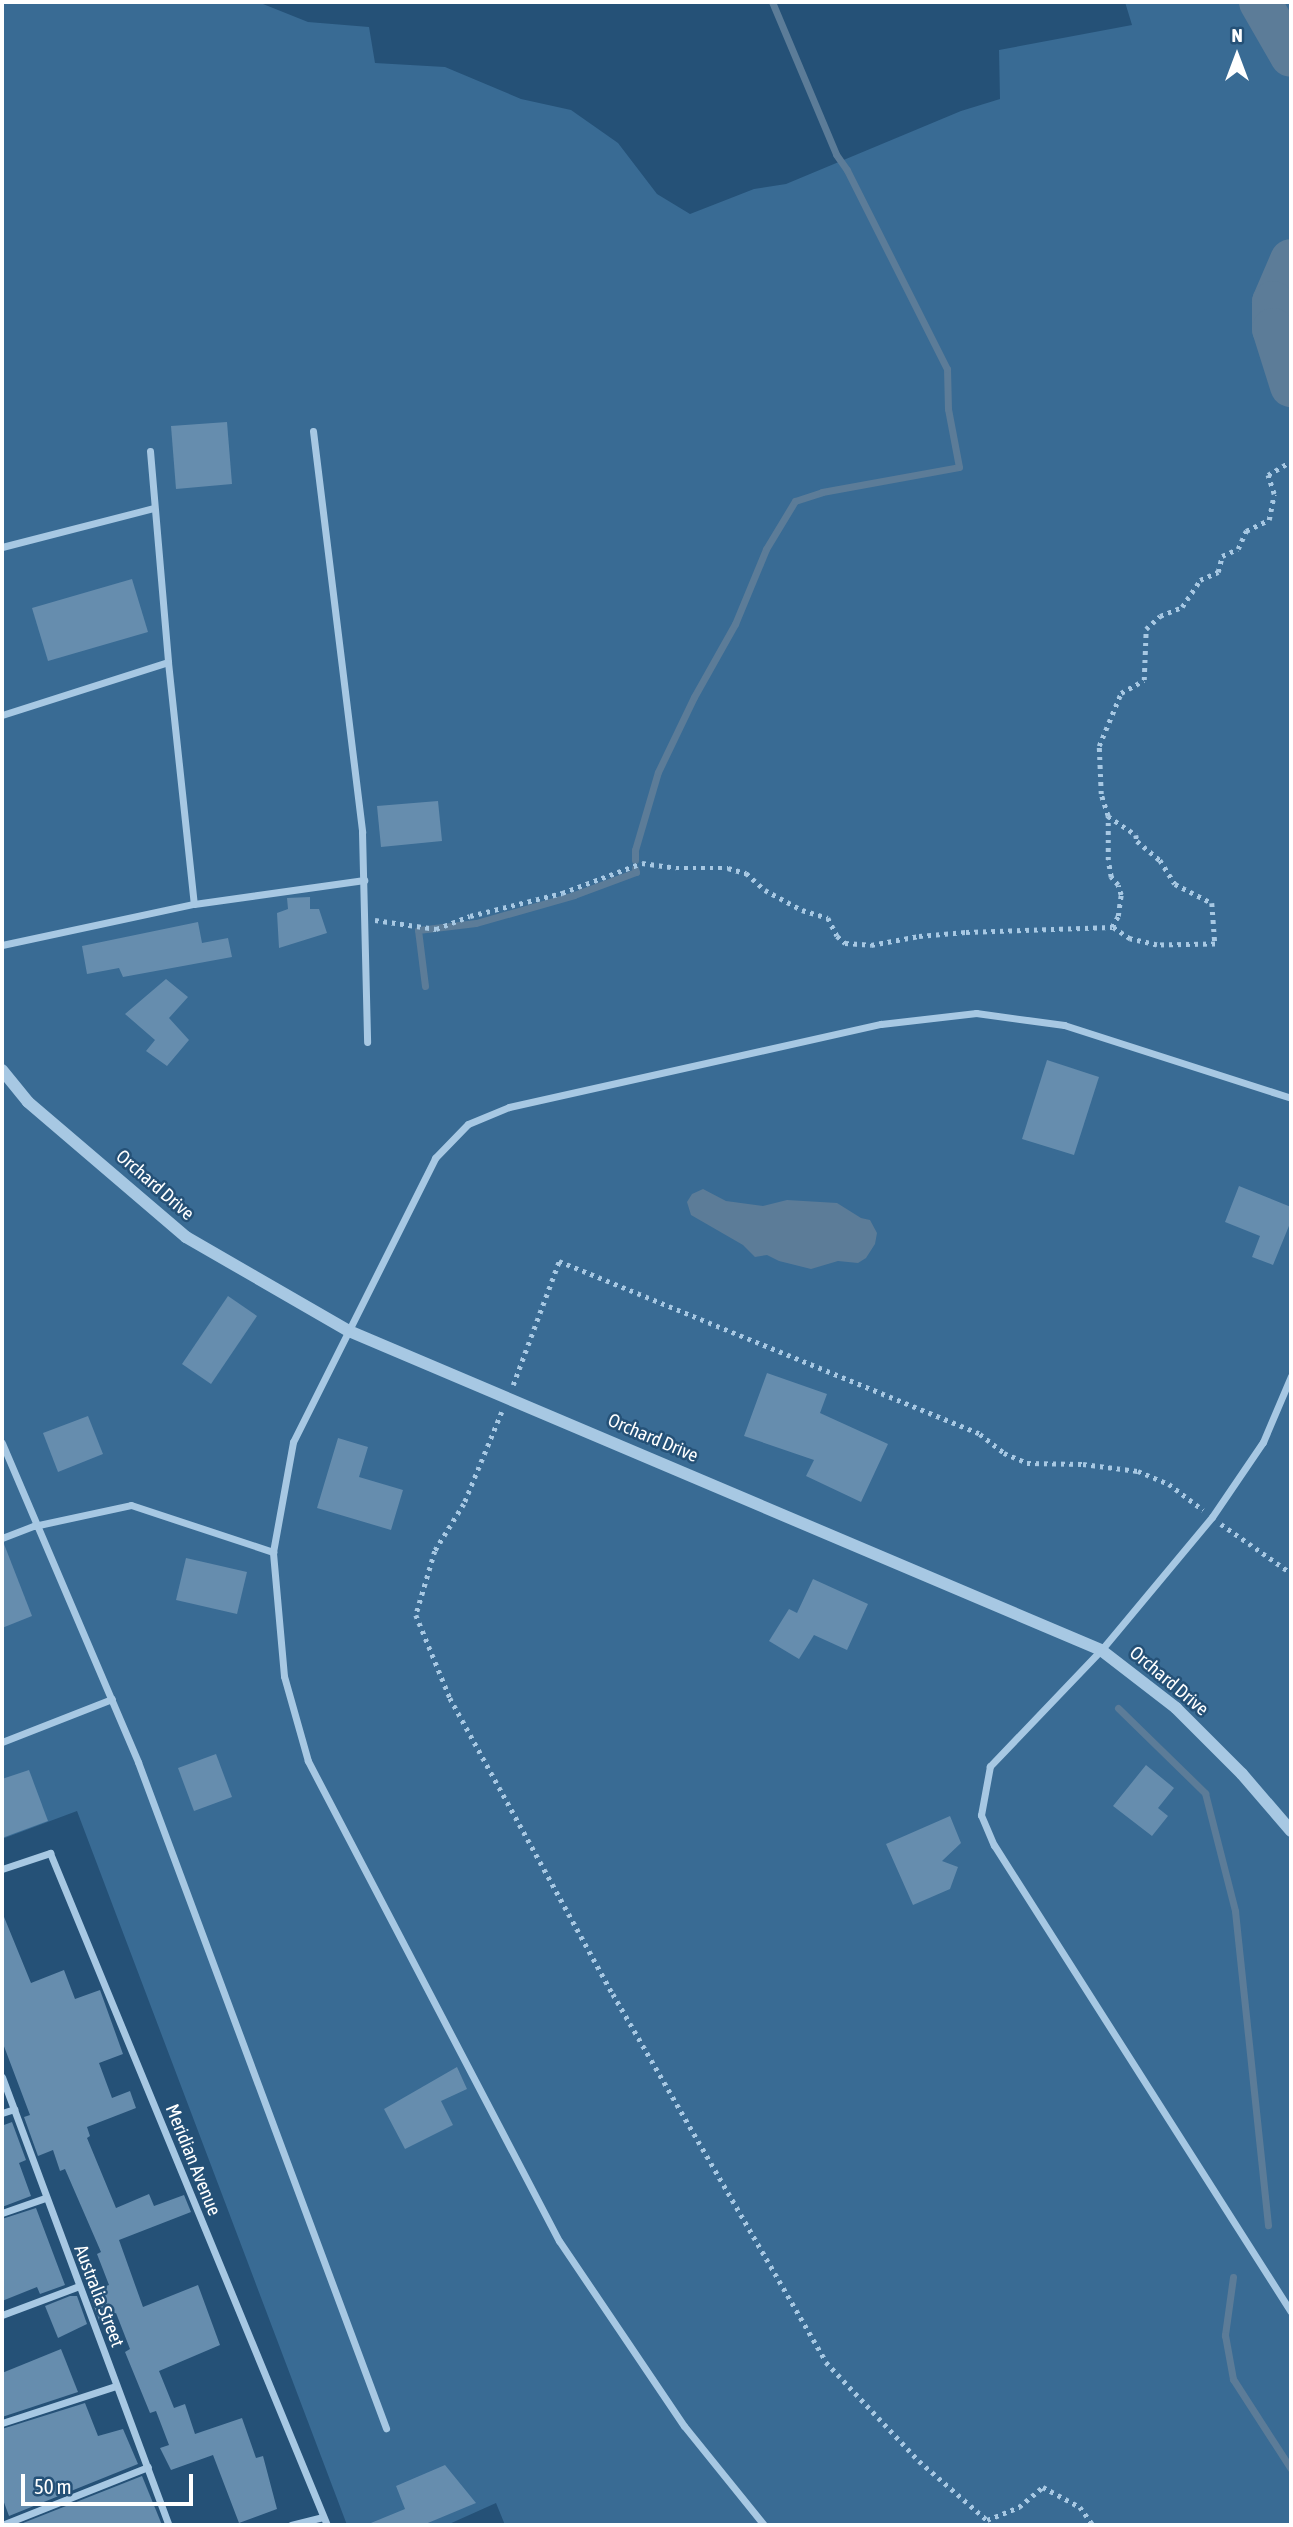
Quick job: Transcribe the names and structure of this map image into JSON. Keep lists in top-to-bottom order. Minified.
{"streets":{"street":["Orchard Drive","Meridian Avenue","Australia Street"]},"scale_bar":"50 m","north":"top"}
